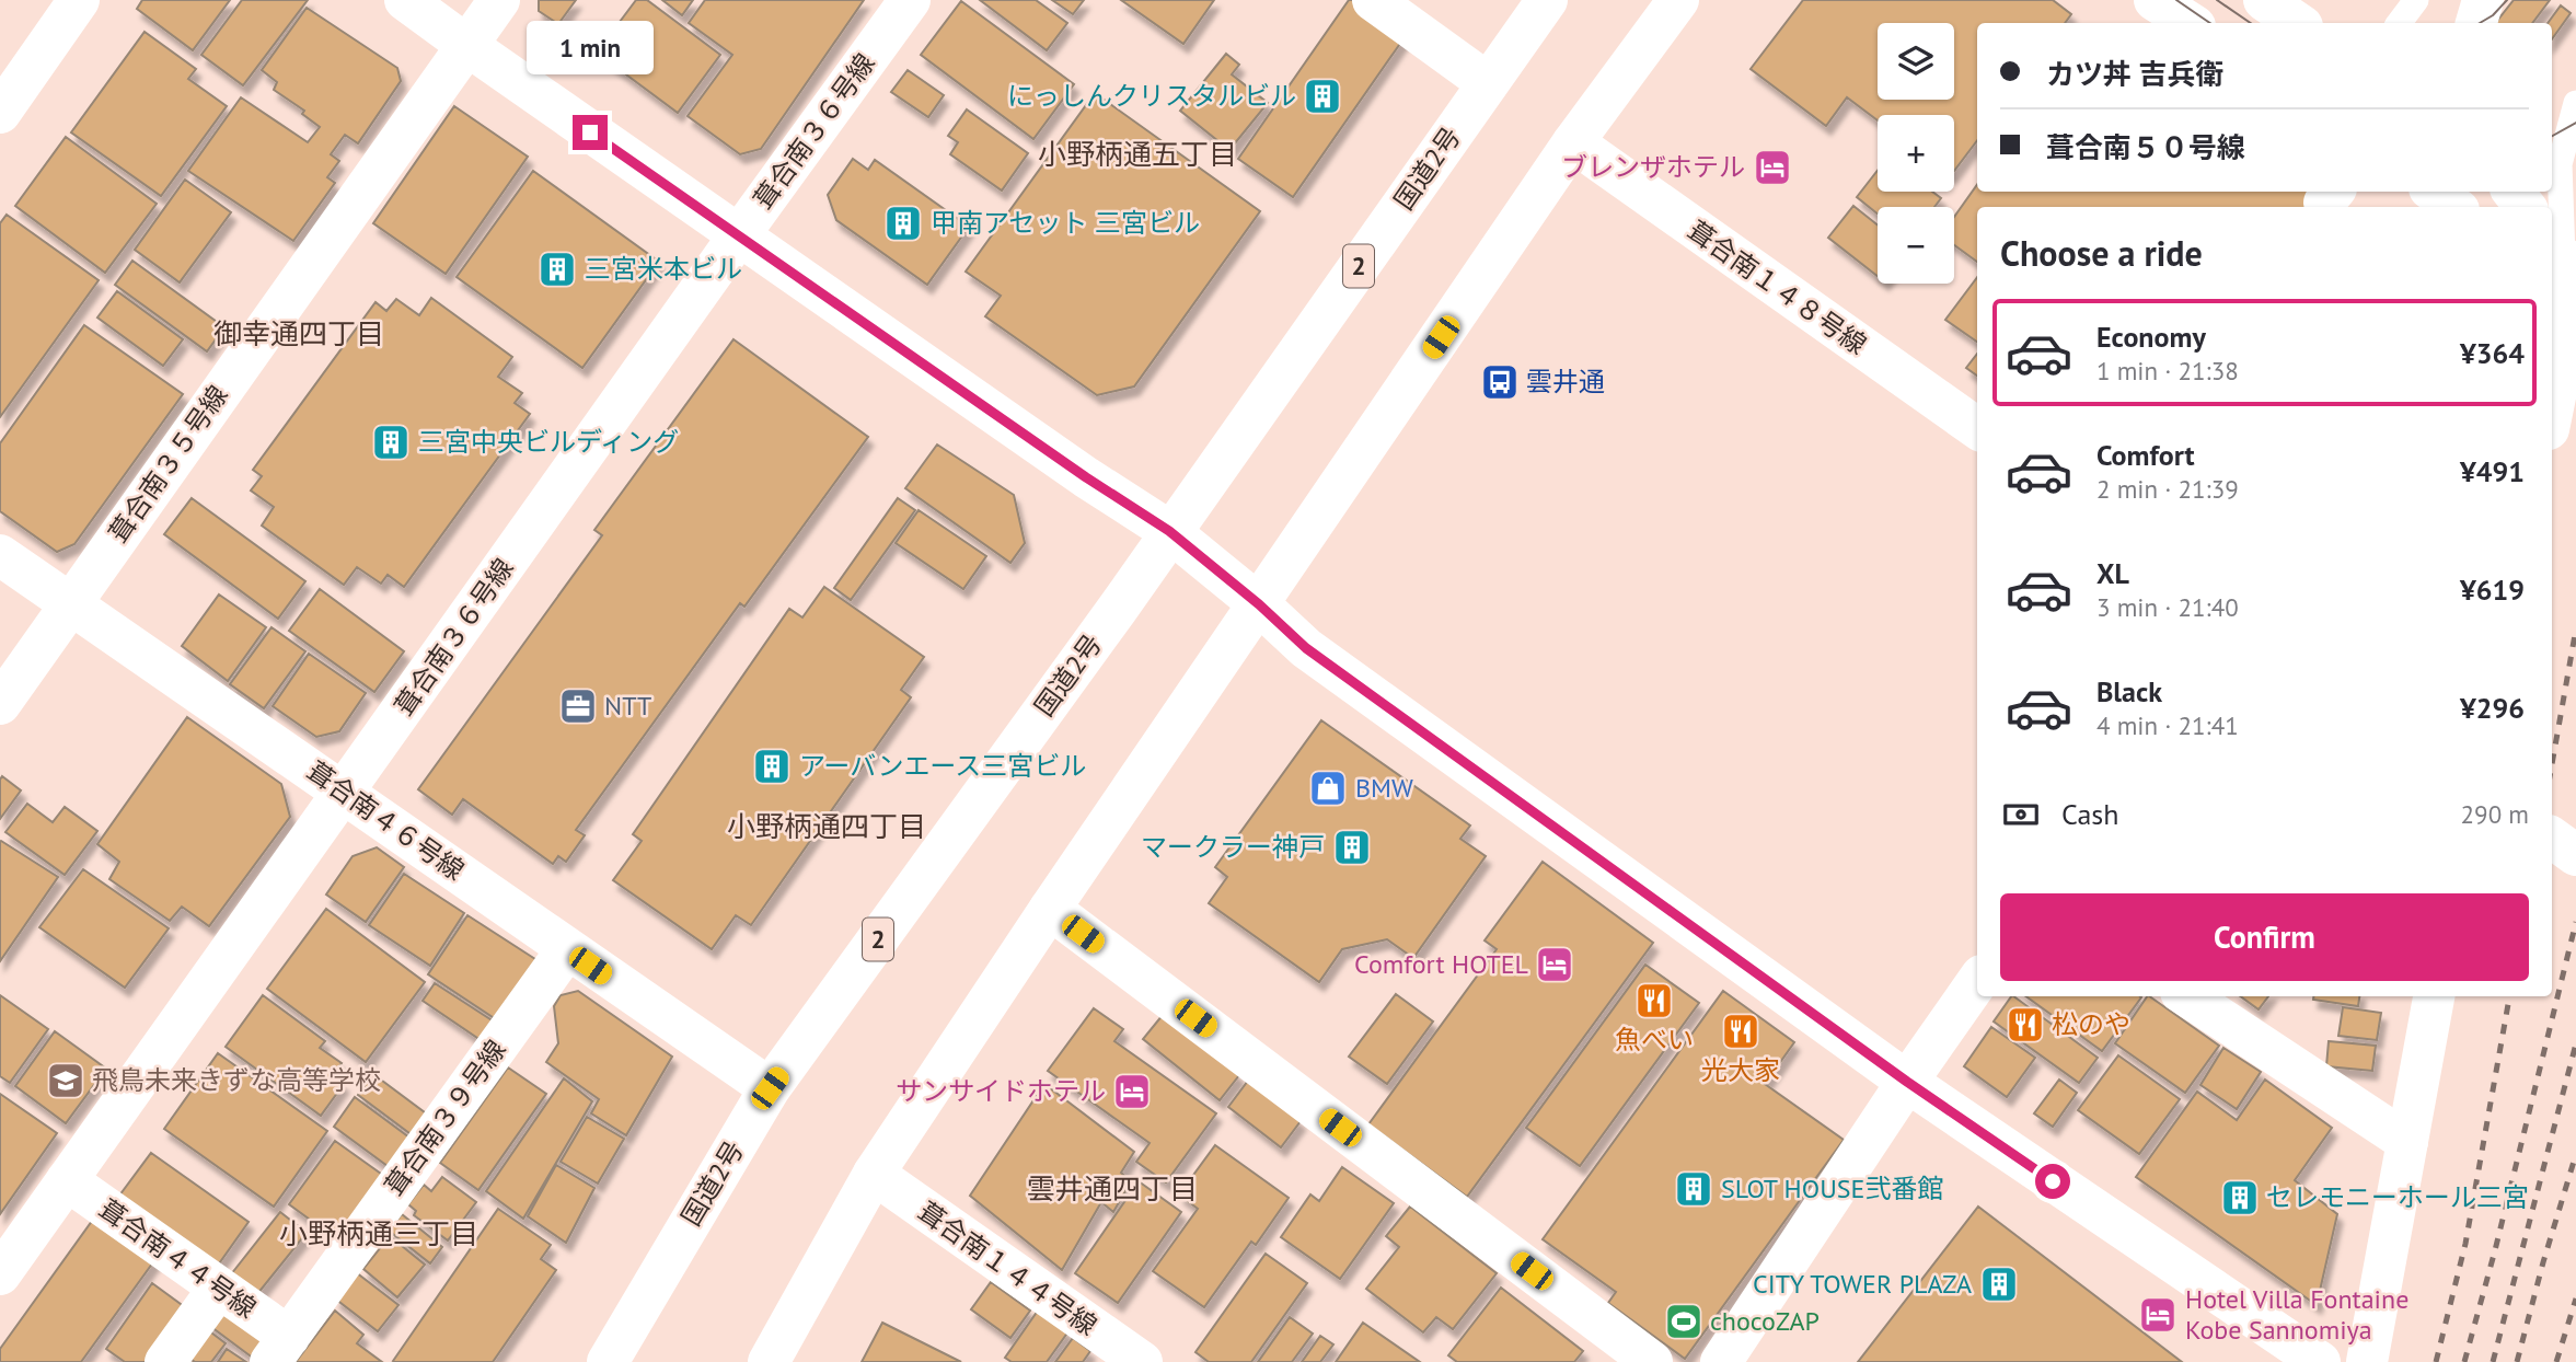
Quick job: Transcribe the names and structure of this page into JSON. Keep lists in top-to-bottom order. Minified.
{"streets":{"main road":["葺合南３６号線","国道2号","2","葺合南１４８号線","葺合南３５号線","葺合南４６号線","葺合南３９号線","葺合南４４号線","葺合南１４４号線"]},"crossings":[["葺合南３６号線","葺合南４６号線"],["葺合南３６号線","葺合南４４号線"],["国道2号","葺合南４６号線"],["葺合南３５号線","葺合南４６号線"],["葺合南４６号線","葺合南３９号線"],["葺合南３９号線","葺合南４４号線"]],"districts":["小野柄通五丁目","御幸通四丁目","小野柄通四丁目","雲井通四丁目","小野柄通三丁目"],"places":{"building":["にっしんクリスタルビル","甲南アセット 三宮ビル","三宮米本ビル","三宮中央ビルディング","アーバンエース三宮ビル","マークラー神戸","SLOT HOUSE弐番館","セレモニーホール三宮","CITY TOWER PLAZA"],"hotel":["ブレンザホテル","Comfort HOTEL","サンサイドホテル","Hotel Villa Fontaine Kobe Sannomiya"],"bus stop":["雲井通"],"office":["NTT"],"shop":["BMW"],"restaurant":["魚べい","松のや","光大家"],"school or university":["飛鳥未来きずな高等学校"],"sports":["chocoZAP"]},"page":{"bubble":"1 min","map_buttons":["+","−"],"banner":["カツ丼 吉兵衛","葺合南５０号線"],"heading":"Choose a ride","list":[{"name":"Economy","note":"1 min · 21:38","value":"¥364"},{"name":"Comfort","note":"2 min · 21:39","value":"¥491"},{"name":"XL","note":"3 min · 21:40","value":"¥619"},{"name":"Black","note":"4 min · 21:41","value":"¥296"}],"pay":["Cash","290 m"],"buttons":"Confirm"}}
